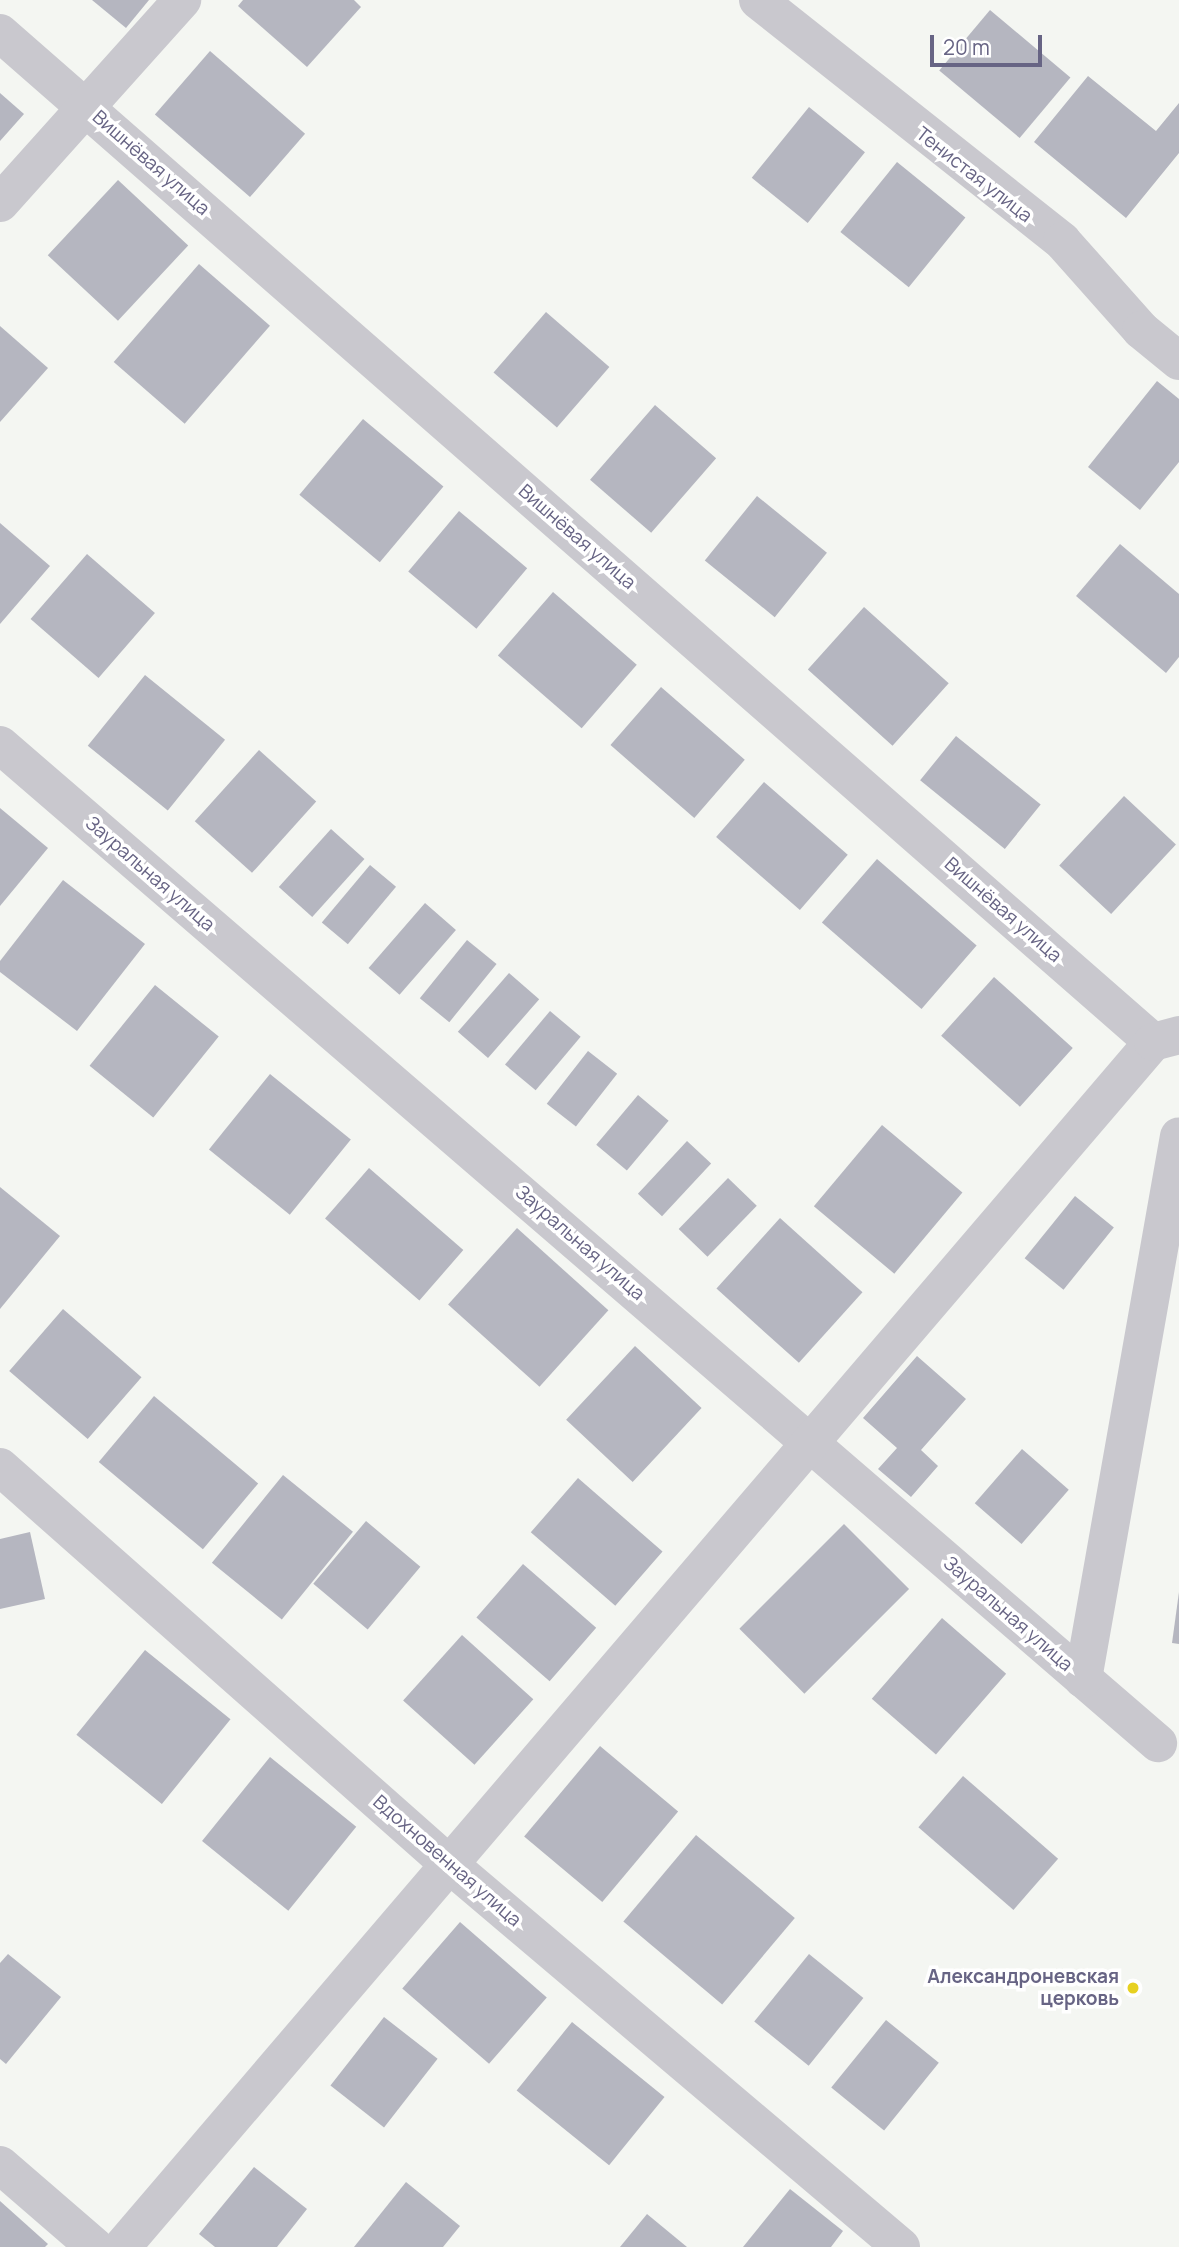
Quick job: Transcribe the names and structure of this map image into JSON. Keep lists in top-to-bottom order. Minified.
{"streets":{"street":["Вишнёвая улица","Тенистая улица","Зауральная улица","Вдохновенная улица"]},"places":["Александроневская церковь"],"scale_bar":"20 m"}
